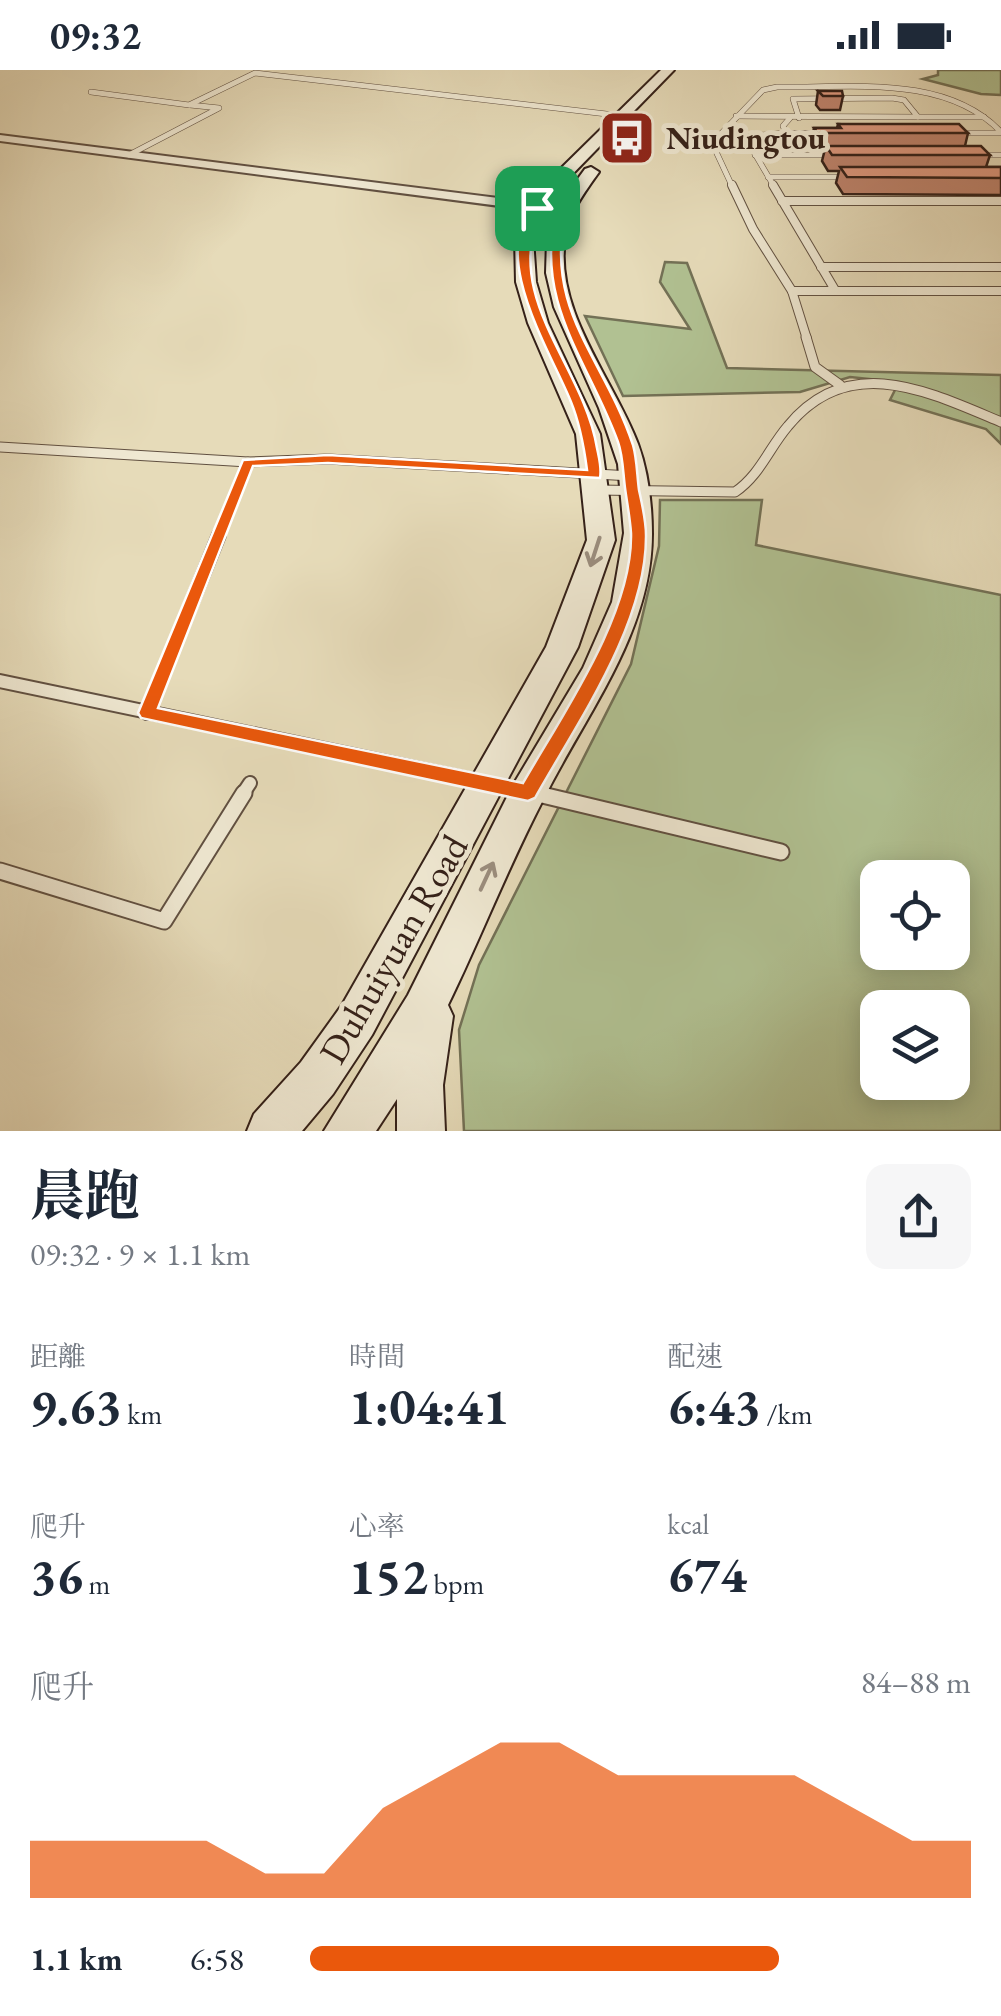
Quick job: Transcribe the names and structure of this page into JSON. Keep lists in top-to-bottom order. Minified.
{"streets":{"street":["Duhuiyuan Road"]},"places":{"bus stop":["Niudingtou"]},"page":{"status":"09:32","heading":["晨跑","09:32 · 9 × 1.1 km"],"stats":[["距離","9.63 km"],["時間","1:04:41"],["配速","6:43 /km"],["爬升","36 m"],["心率","152 bpm"],["kcal","674"]],"chart":["爬升","84–88 m"],"list":[{"name":"1.1 km","note":"6:58"}]}}
